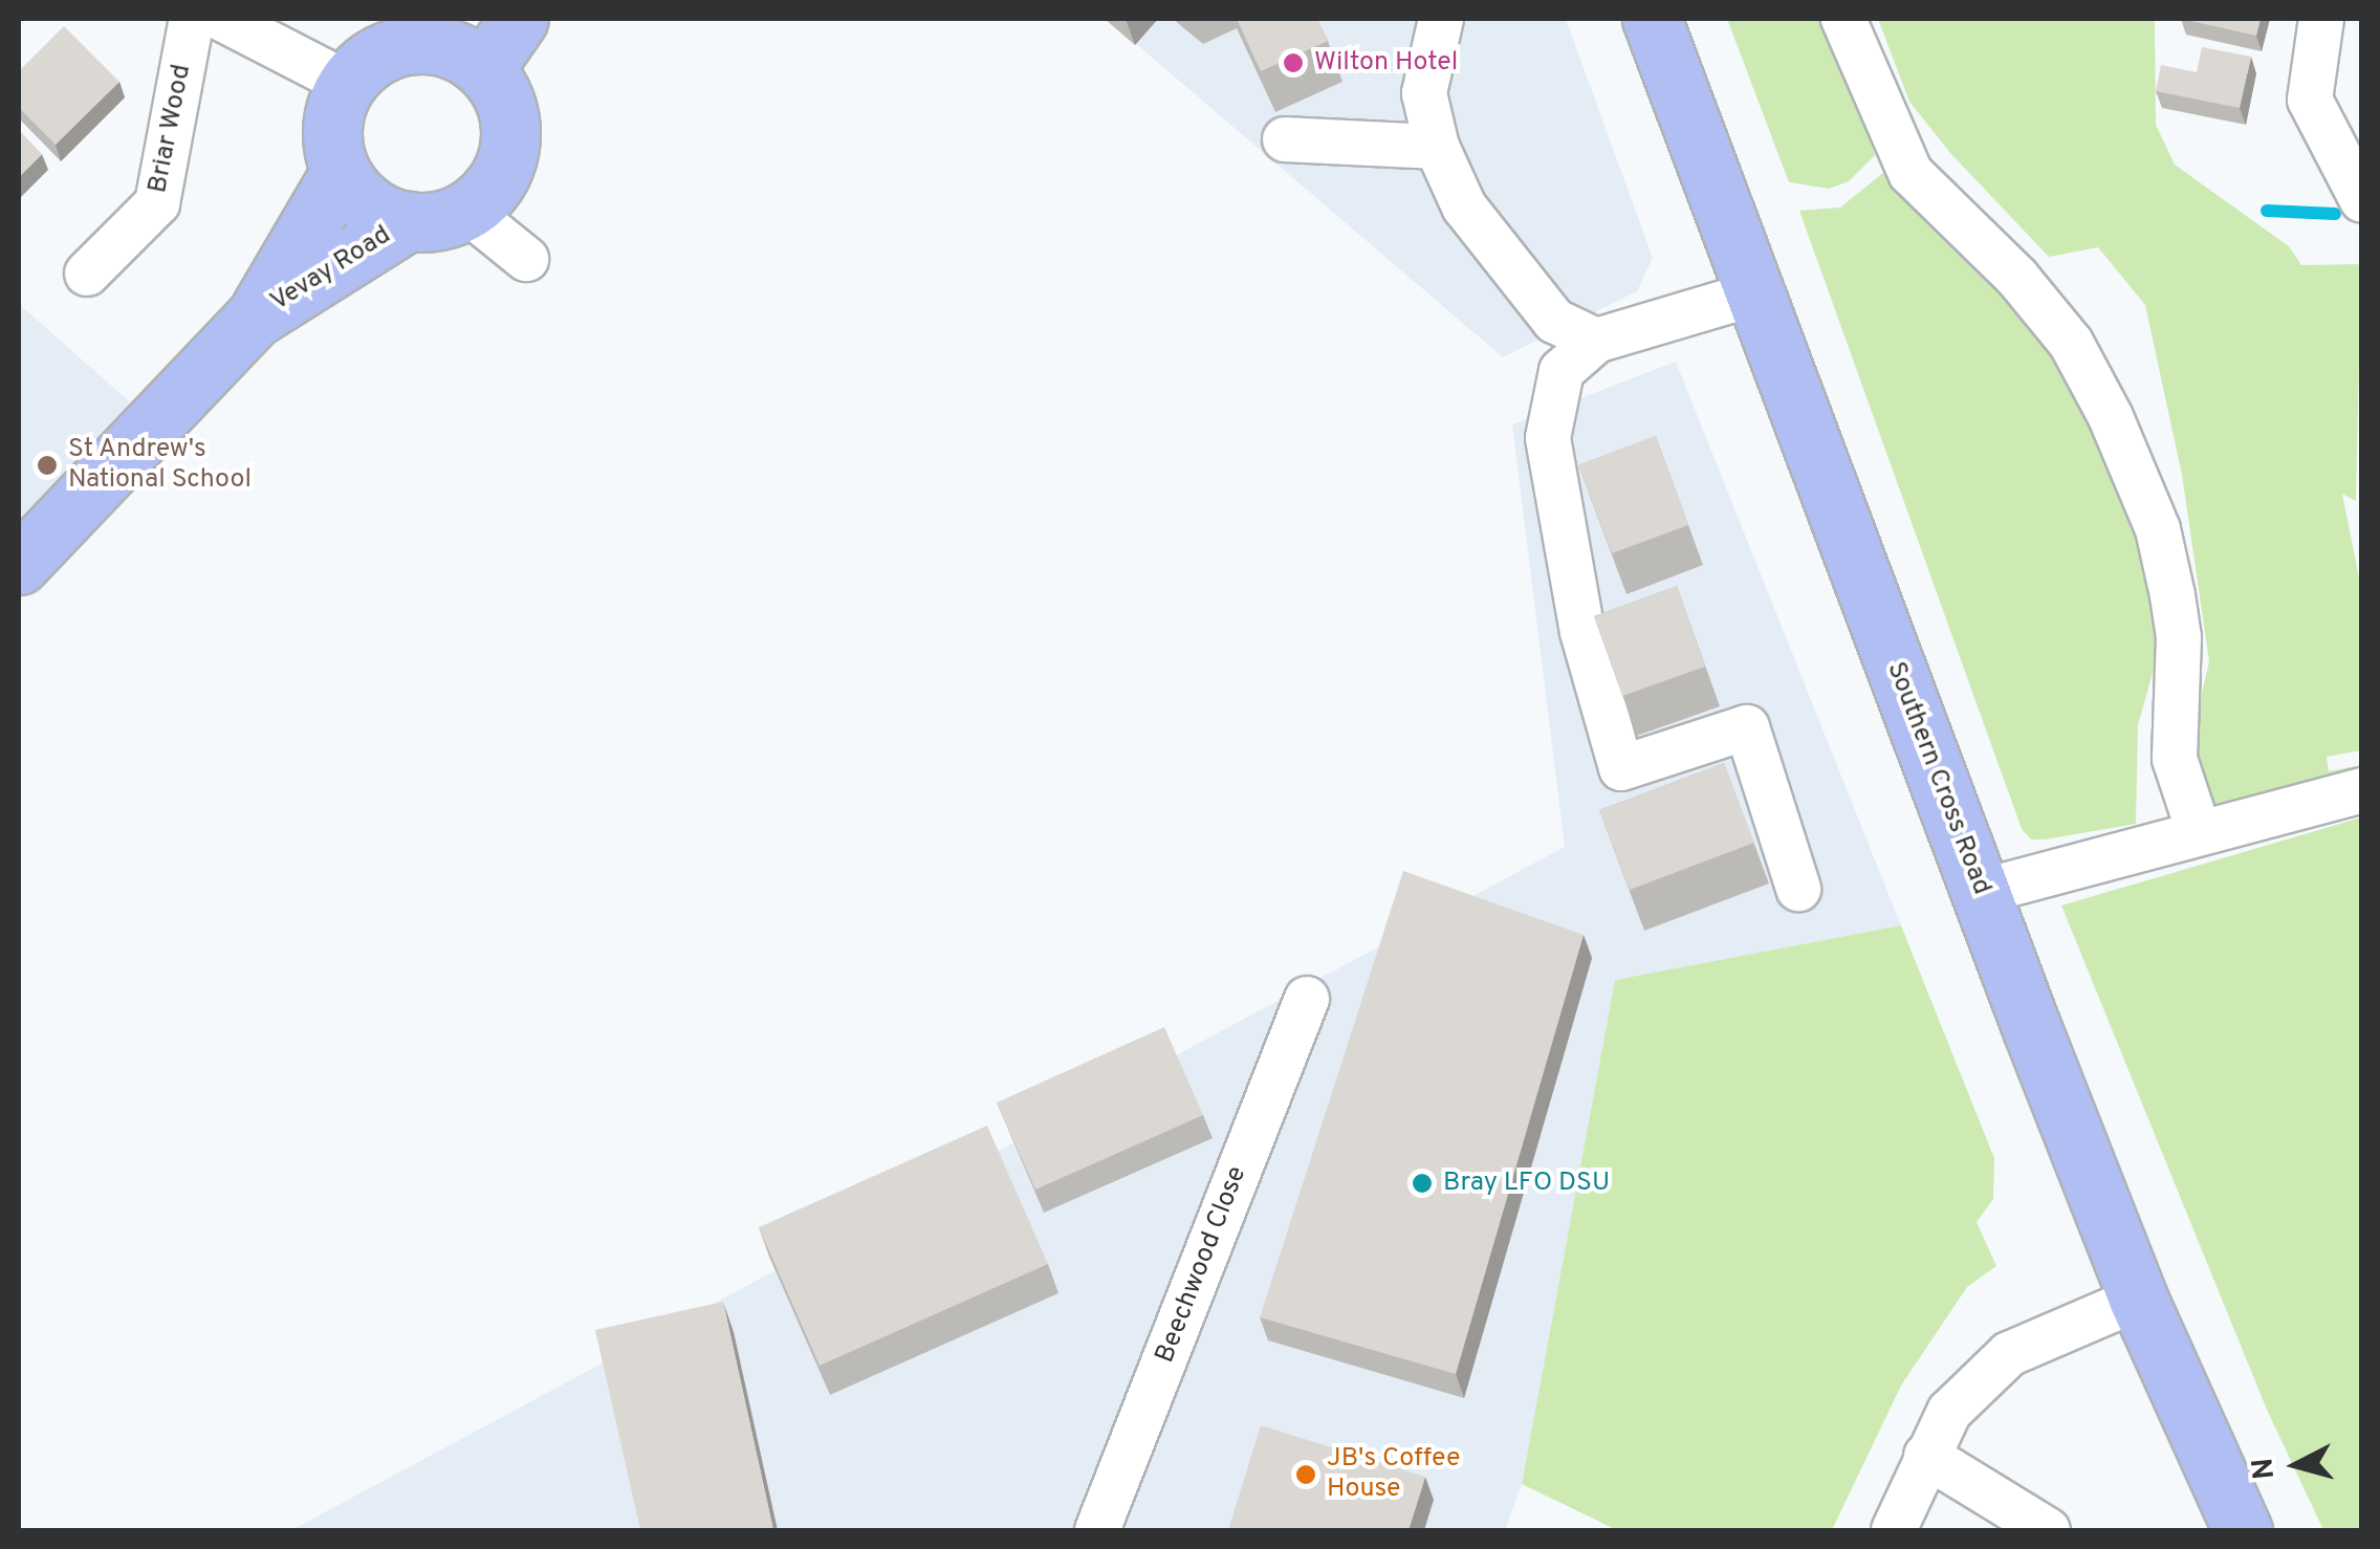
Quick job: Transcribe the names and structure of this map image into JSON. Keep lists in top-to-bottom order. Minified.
{"streets":{"main road":["Vevay Road","Southern Cross Road"],"street":["Briar Wood","Beechwood Close"]},"places":["Wilton Hotel","St Andrew's National School","Bray LFO DSU","JB's Coffee House"],"north":"left"}
